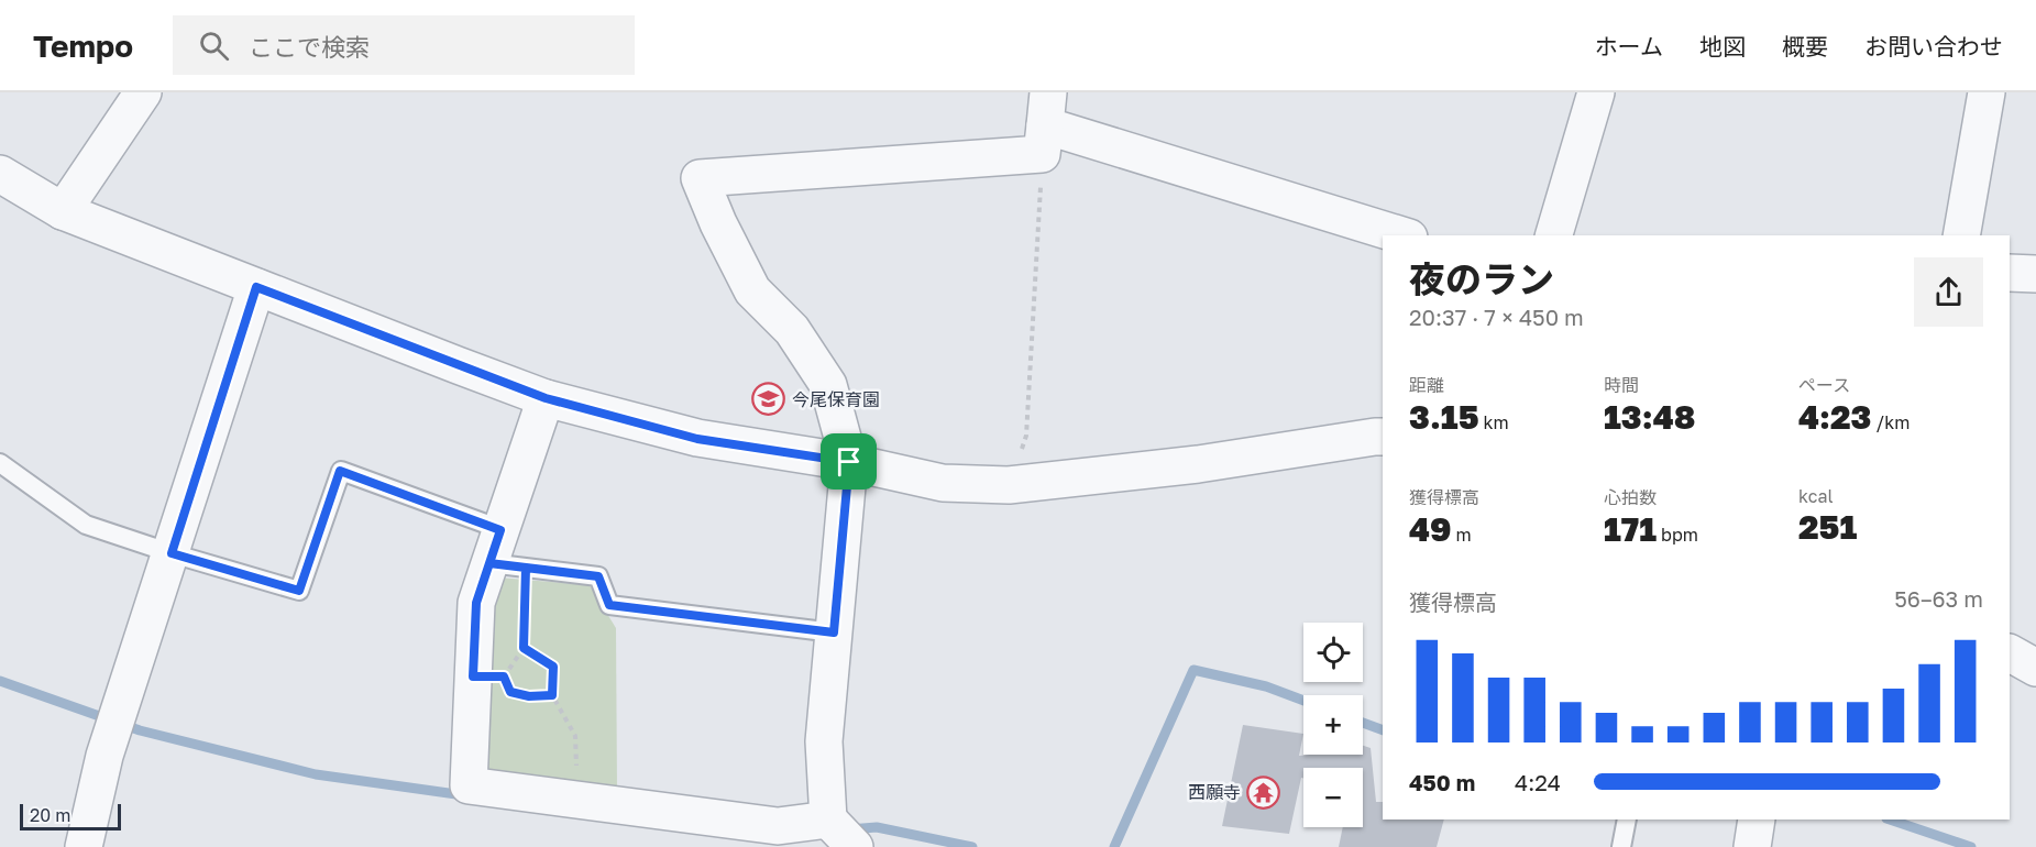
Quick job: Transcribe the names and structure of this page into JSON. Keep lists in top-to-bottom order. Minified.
{"places":{"school or university":["今尾保育園"],"temple":["西願寺"]},"scale_bar":"20 m","page":{"header":"Tempo","search":"ここで検索","nav":["ホーム","地図","概要","お問い合わせ"],"heading":["夜のラン","20:37 · 7 × 450 m"],"stats":[["距離","3.15 km"],["時間","13:48"],["ペース","4:23 /km"],["獲得標高","49 m"],["心拍数","171 bpm"],["kcal","251"]],"chart":["獲得標高","56–63 m"],"map_buttons":["+","−"],"list":[{"name":"450 m","note":"4:24"}],"scale":"20 m"}}
